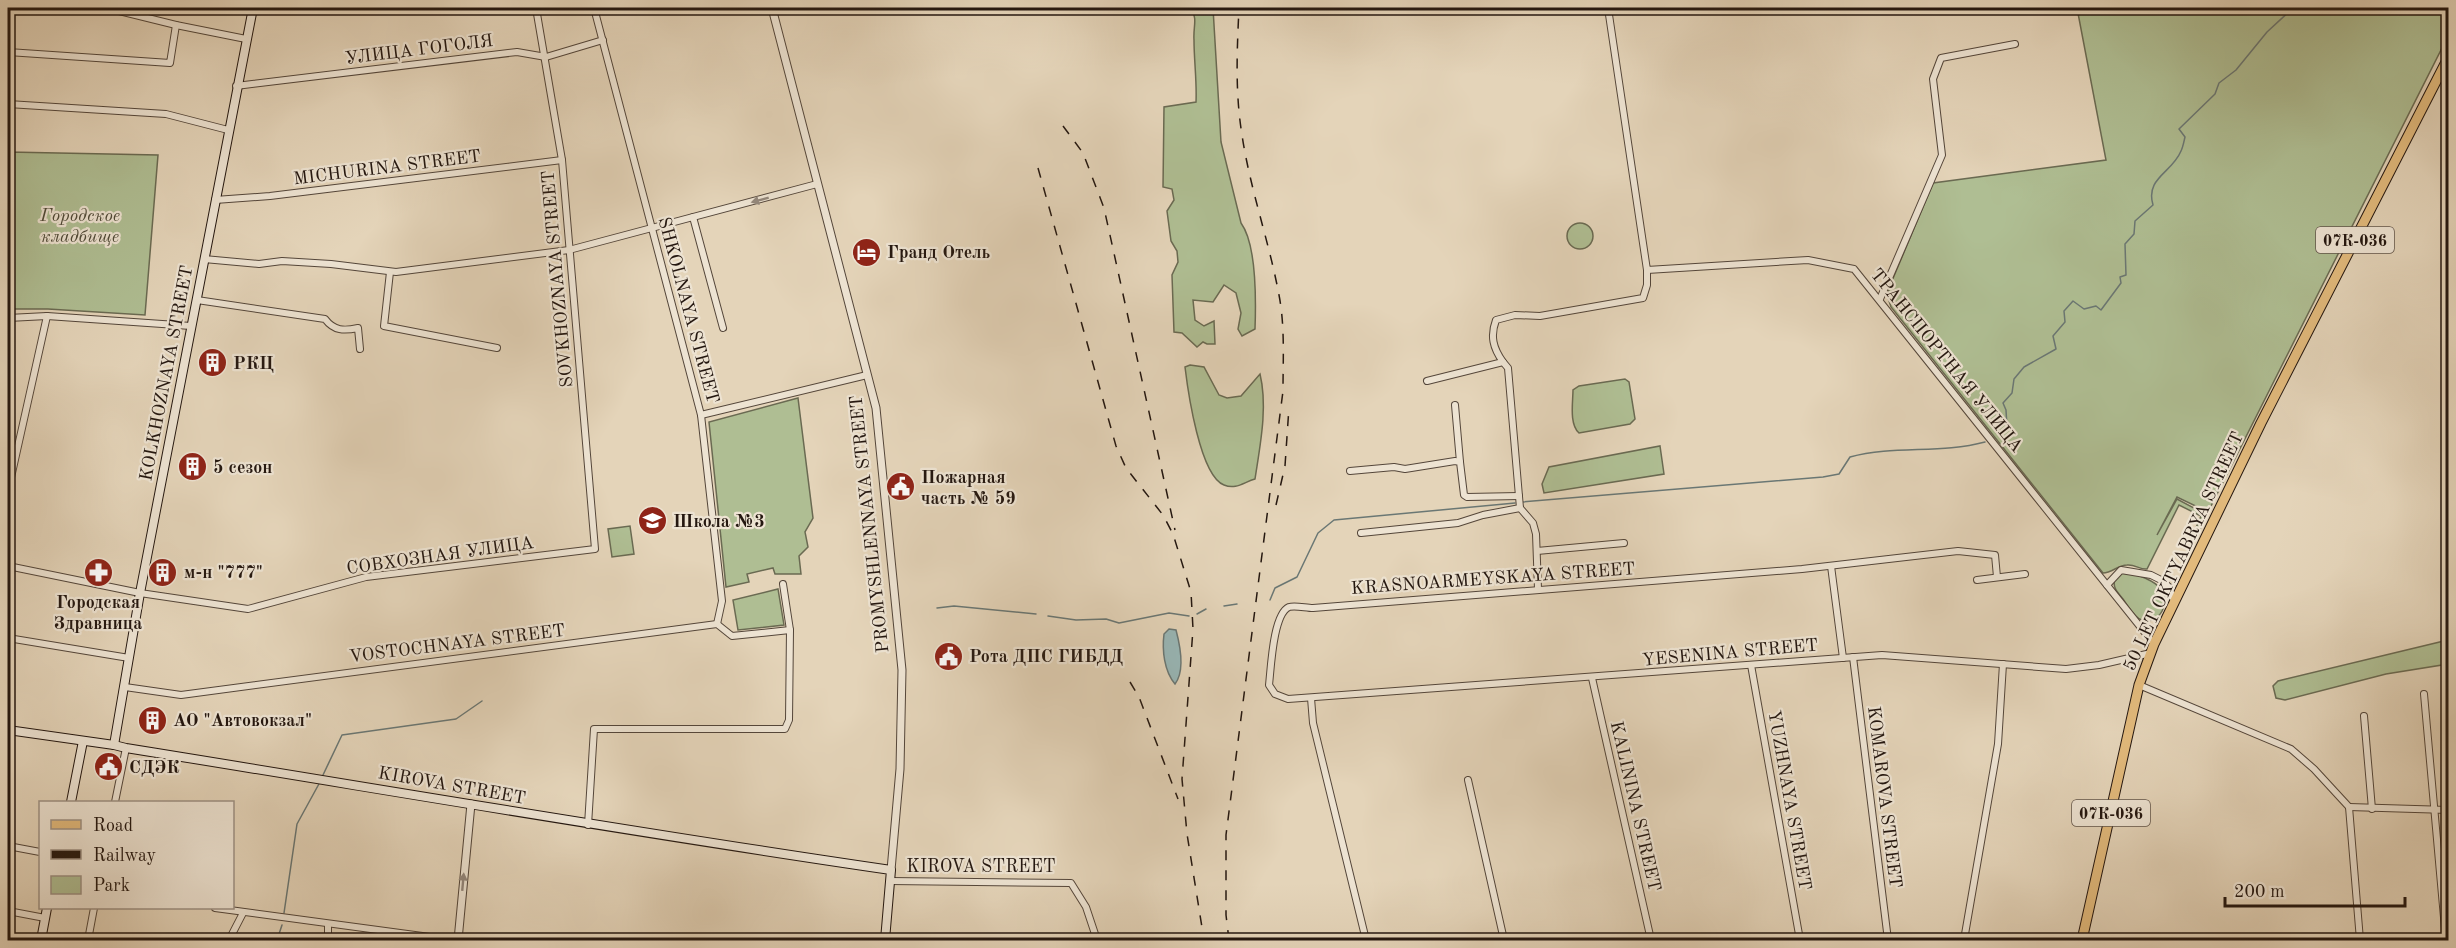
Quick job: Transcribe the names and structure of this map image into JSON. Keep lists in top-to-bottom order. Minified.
{"streets":{"main road":["07К-036","KOLKHOZNAYA STREET","PROMYSHLENNAYA STREET","50 LET OKTYABRYA STREET","KIROVA STREET"],"street":["УЛИЦА ГОГОЛЯ","MICHURINA STREET","SOVKHOZNAYA STREET","SHKOLNAYA STREET","ТРАНСПОРТНАЯ УЛИЦА","KRASNOARMEYSKAYA STREET","VOSTOCHNAYA STREET","YESENINA STREET","KOMAROVA STREET","YUZHNAYA STREET","KALININA STREET"]},"crossings":[["УЛИЦА ГОГОЛЯ","SOVKHOZNAYA STREET"],["УЛИЦА ГОГОЛЯ","SHKOLNAYA STREET"],["УЛИЦА ГОГОЛЯ","KOLKHOZNAYA STREET"],["MICHURINA STREET","SOVKHOZNAYA STREET"],["MICHURINA STREET","KOLKHOZNAYA STREET"],["SOVKHOZNAYA STREET","KOLKHOZNAYA STREET"],["SHKOLNAYA STREET","VOSTOCHNAYA STREET"],["ТРАНСПОРТНАЯ УЛИЦА","50 LET OKTYABRYA STREET"],["ТРАНСПОРТНАЯ УЛИЦА","YESENINA STREET"],["KOLKHOZNAYA STREET","VOSTOCHNAYA STREET"],["KOLKHOZNAYA STREET","KIROVA STREET"],["PROMYSHLENNAYA STREET","KIROVA STREET"],["50 LET OKTYABRYA STREET","YESENINA STREET"],["KRASNOARMEYSKAYA STREET","YESENINA STREET"],["YESENINA STREET","KOMAROVA STREET"],["YESENINA STREET","YUZHNAYA STREET"],["YESENINA STREET","KALININA STREET"]],"parks":["Городское кладбище"],"places":{"hotel":["Гранд Отель"],"building":["РКЦ","5 сезон","м-н \"777\"","АО \"Автовокзал\""],"public building":["Пожарная часть № 59","Рота ДПС ГИБДД","СДЭК"],"school or university":["Школа №3"],"pharmacy":["Городская Здравница"]},"legend":["Road","Railway","Park"],"scale_bar":"200 m"}
